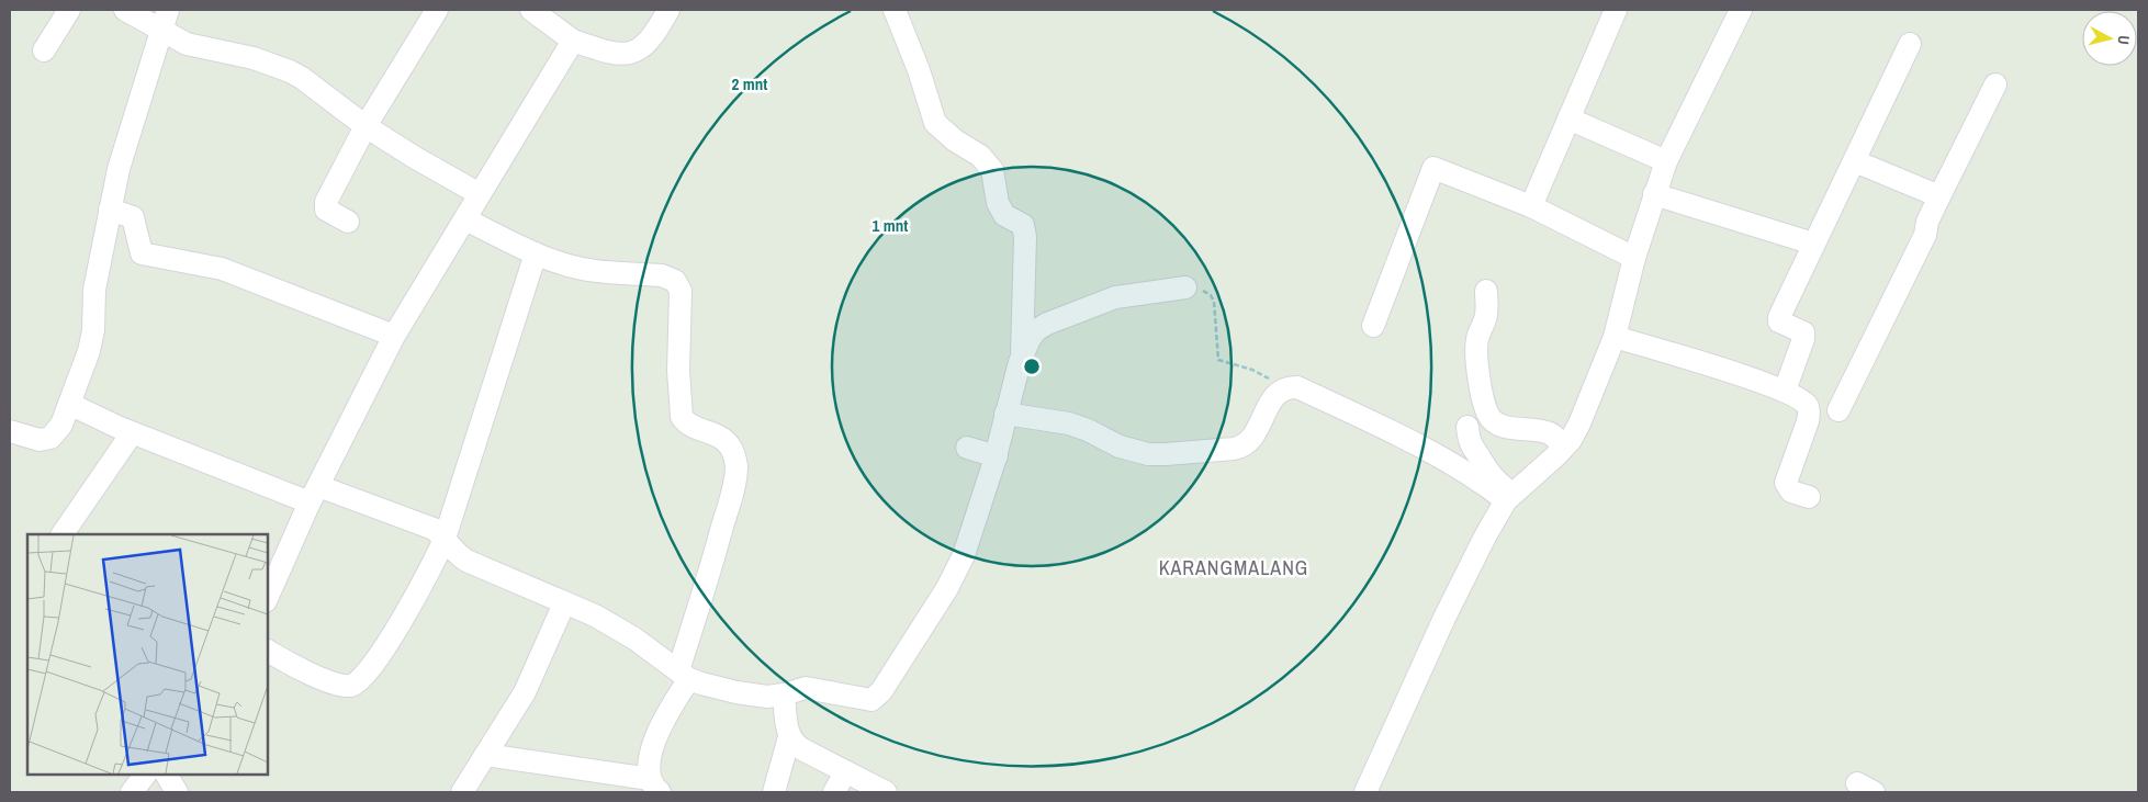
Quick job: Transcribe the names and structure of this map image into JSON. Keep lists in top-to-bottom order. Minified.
{"districts":["KARANGMALANG"],"north":"right","rings":["2 mnt","1 mnt"]}
